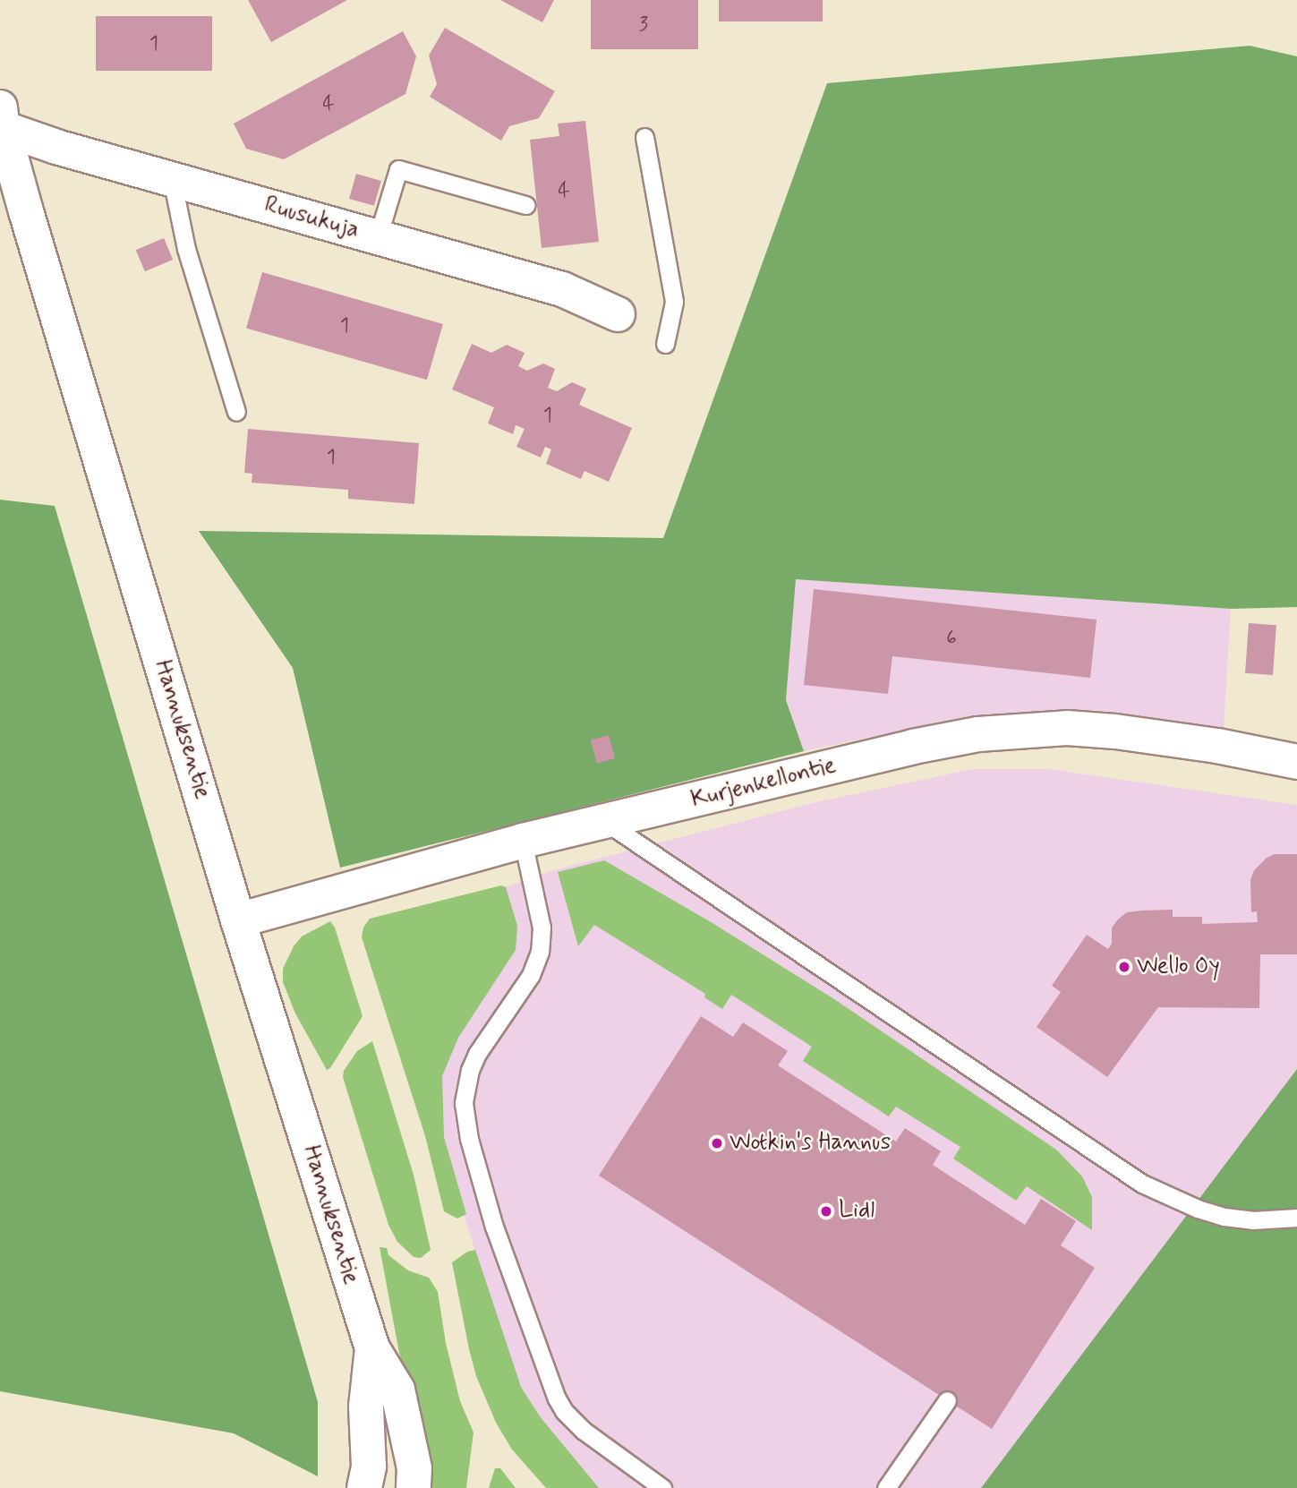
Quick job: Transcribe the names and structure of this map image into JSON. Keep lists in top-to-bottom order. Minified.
{"streets":{"street":["Ruusukuja","Hannuksentie","Kurjenkellontie"]},"crossings":[["Ruusukuja","Hannuksentie"],["Hannuksentie","Kurjenkellontie"]],"places":["Wello Oy","Wotkin's Hannus","Lidl"],"house_numbers":["3","1","4","4","1","1","1","6"]}
